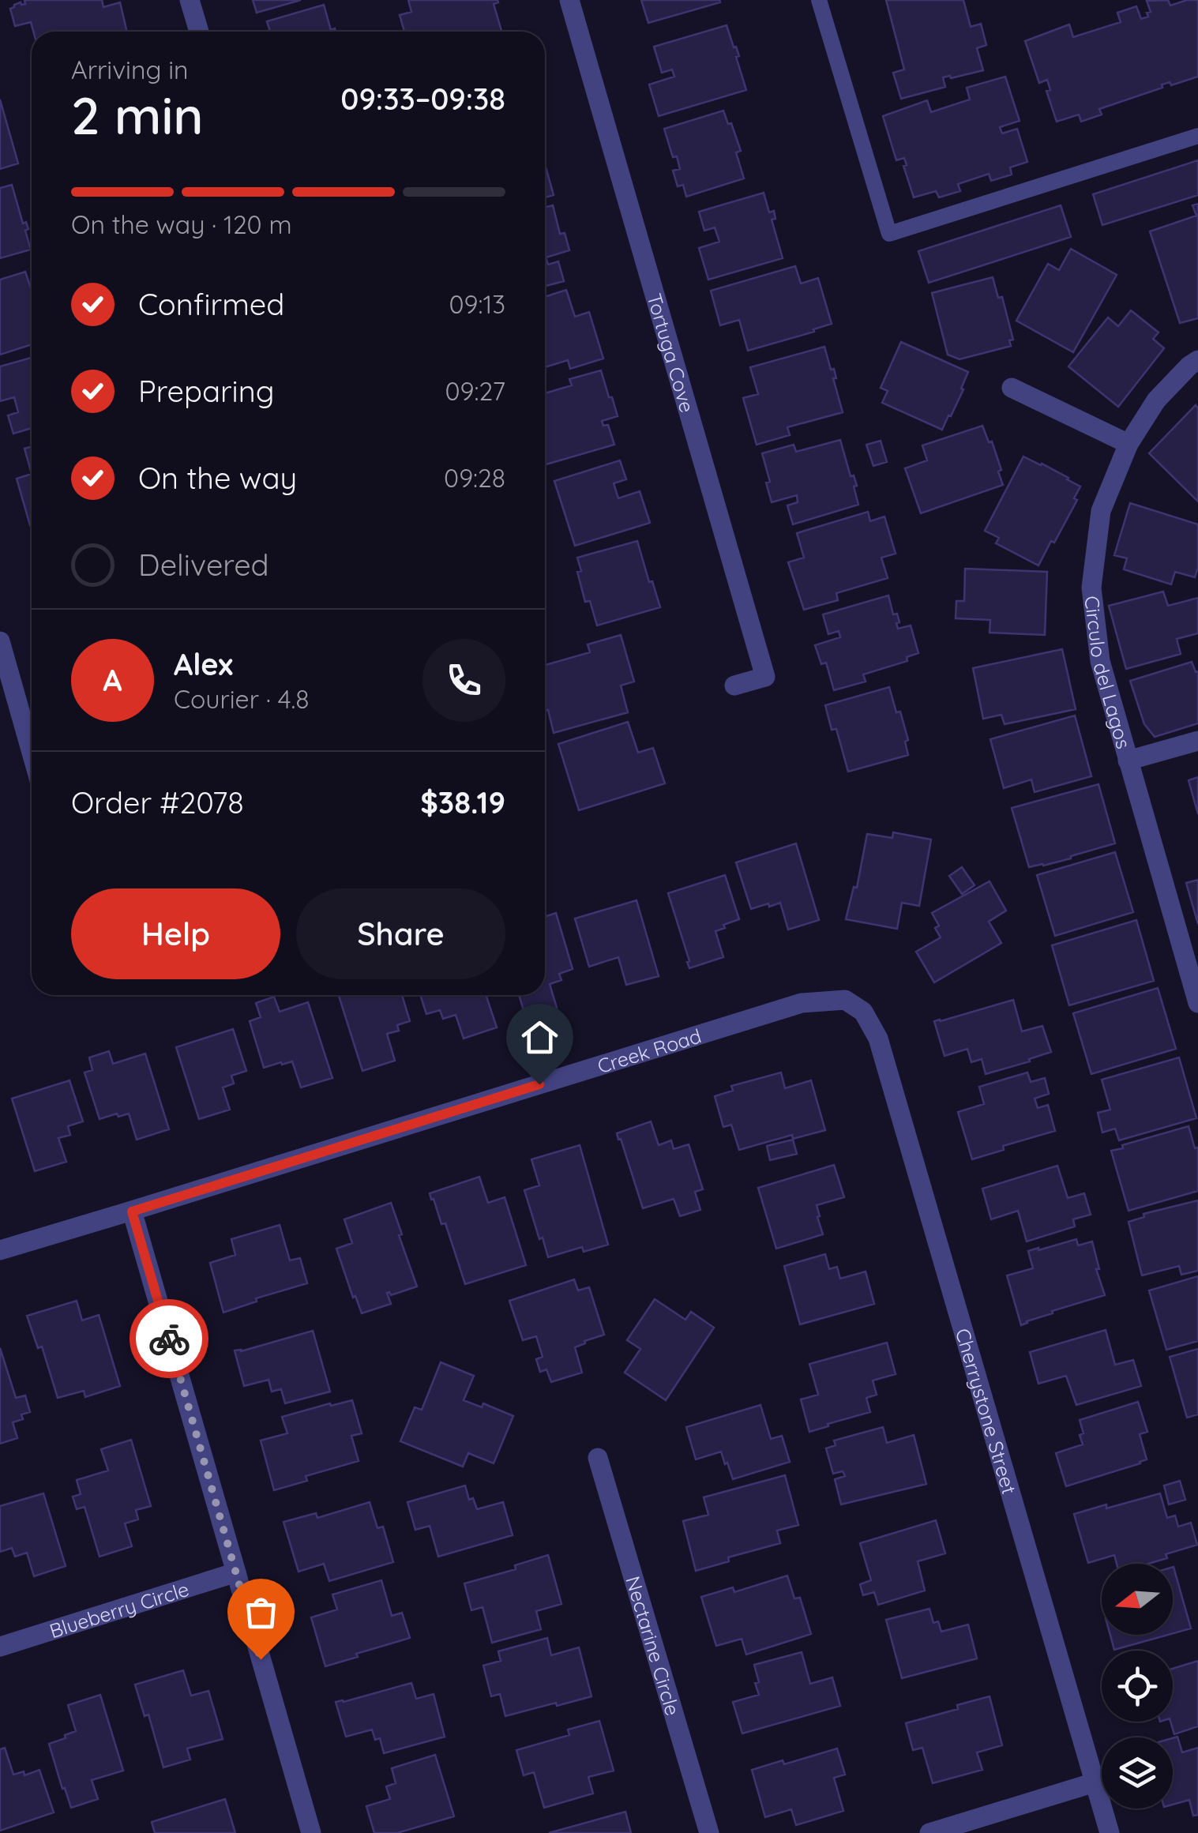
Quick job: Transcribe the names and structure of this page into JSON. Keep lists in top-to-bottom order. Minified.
{"streets":{"street":["Tortuga Cove","Circulo del Lagos","Creek Road","Cherrystone Street","Blueberry Circle","Nectarine Circle"]},"crossings":[["Creek Road","Cherrystone Street"]],"north":"left","page":{"heading":["2 min","Arriving in","09:33–09:38"],"panel":["Alex","Courier · 4.8","Order #2078","$38.19"],"bar":"On the way · 120 m","list":[["Confirmed","09:13"],["Preparing","09:27"],["On the way","09:28"],"Delivered"],"round":"A","buttons":["Help","Share"]}}
